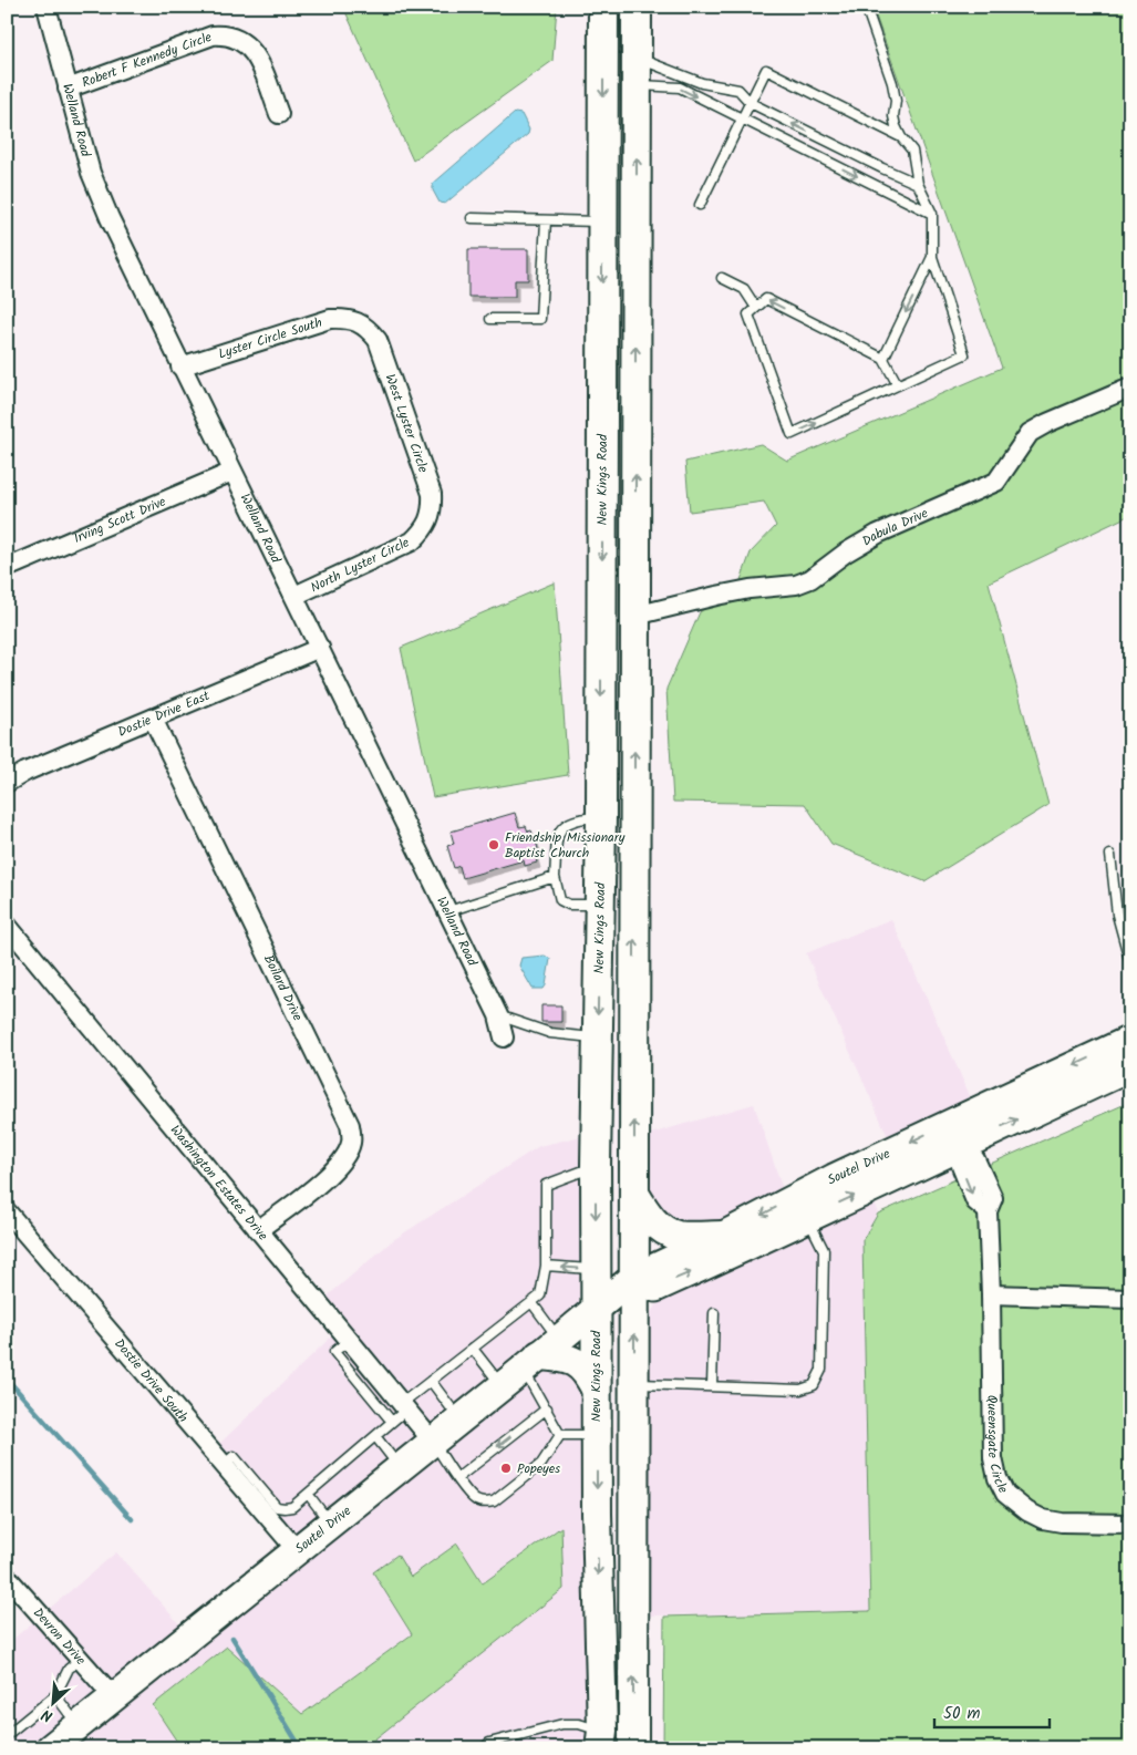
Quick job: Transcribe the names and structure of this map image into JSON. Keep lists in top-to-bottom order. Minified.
{"streets":{"highway":["New Kings Road"],"main road":["Soutel Drive"],"street":["Robert F Kennedy Circle","Welland Road","Lyster Circle South","West Lyster Circle","Irving Scott Drive","Dabula Drive","North Lyster Circle","Dostie Drive East","Boilard Drive","Washington Estates Drive","Dostie Drive South","Queensgate Circle","Devron Drive"]},"crossings":[["Robert F Kennedy Circle","Welland Road"],["Welland Road","Lyster Circle South"],["Welland Road","Irving Scott Drive"],["Welland Road","North Lyster Circle"],["Welland Road","Dostie Drive East"],["Lyster Circle South","West Lyster Circle"],["West Lyster Circle","North Lyster Circle"],["New Kings Road","Soutel Drive"],["Dostie Drive East","Boilard Drive"],["Boilard Drive","Washington Estates Drive"],["Soutel Drive","Washington Estates Drive"],["Soutel Drive","Dostie Drive South"],["Soutel Drive","Queensgate Circle"],["Soutel Drive","Devron Drive"]],"places":["Friendship Missionary Baptist Church","Popeyes"],"scale_bar":"50 m","north":"bottom left"}
